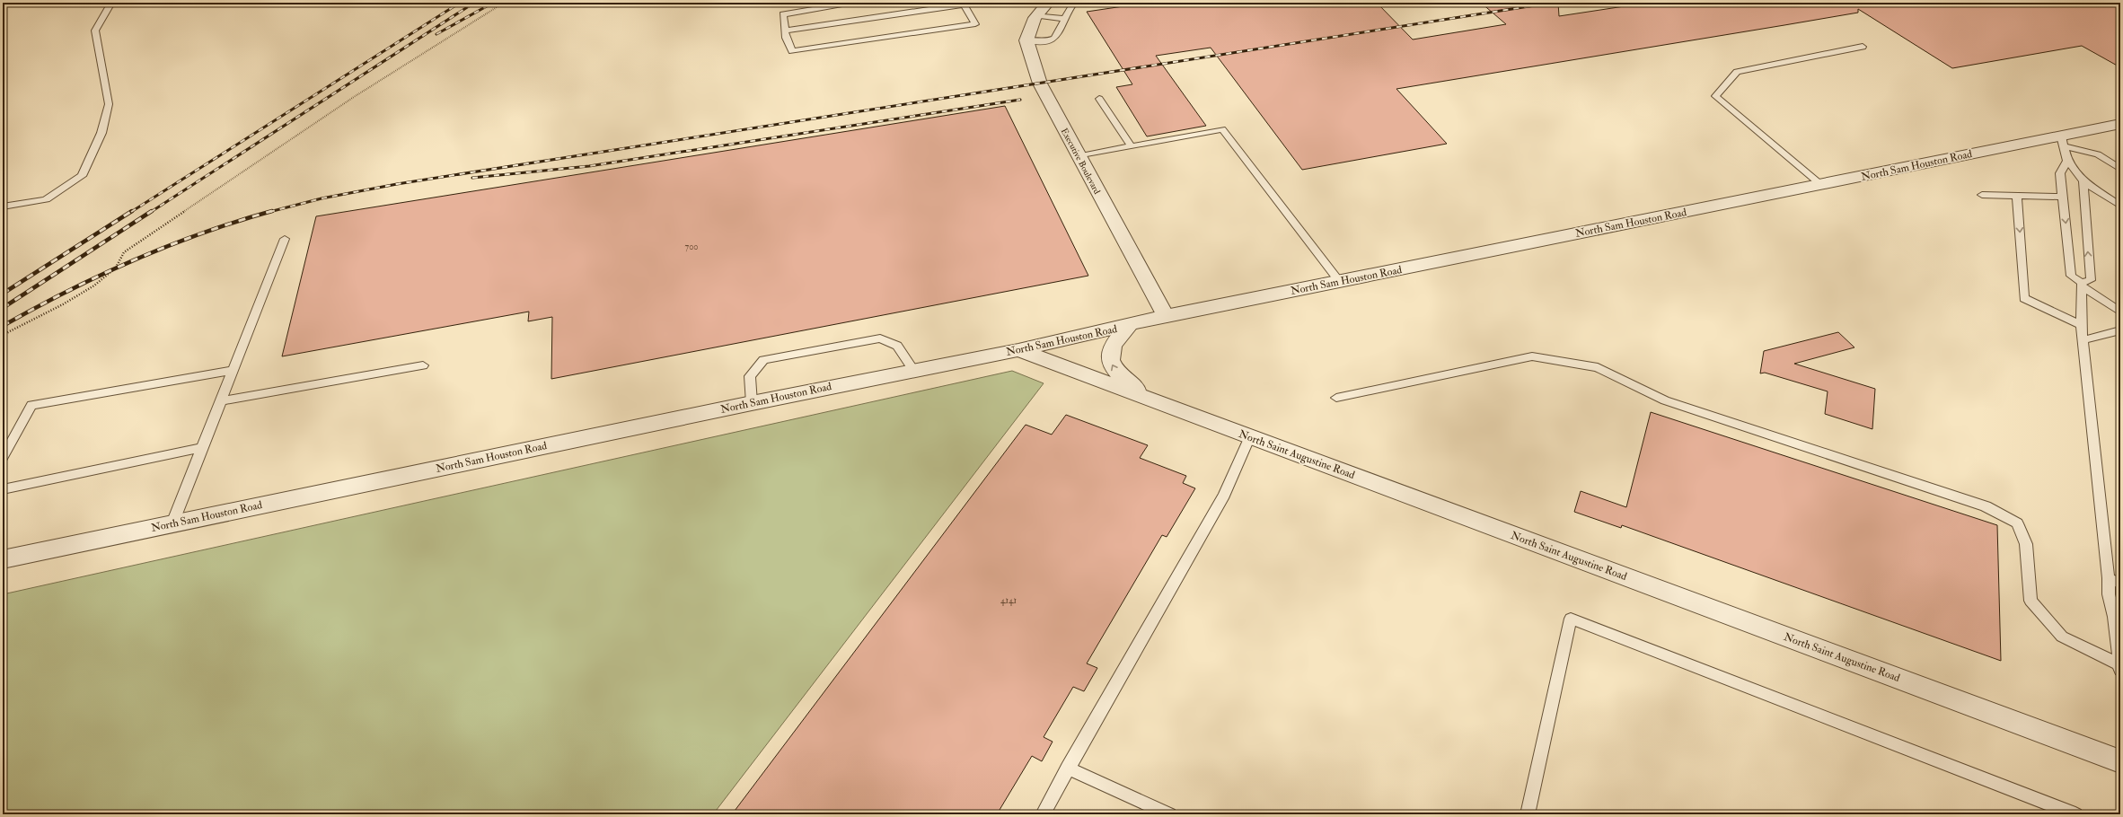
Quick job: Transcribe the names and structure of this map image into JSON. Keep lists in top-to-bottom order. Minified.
{"streets":{"street":["Executive Boulevard","North Sam Houston Road","North Saint Augustine Road"]},"crossings":[["Executive Boulevard","North Sam Houston Road"],["North Sam Houston Road","North Saint Augustine Road"]],"house_numbers":["700","4141"]}
